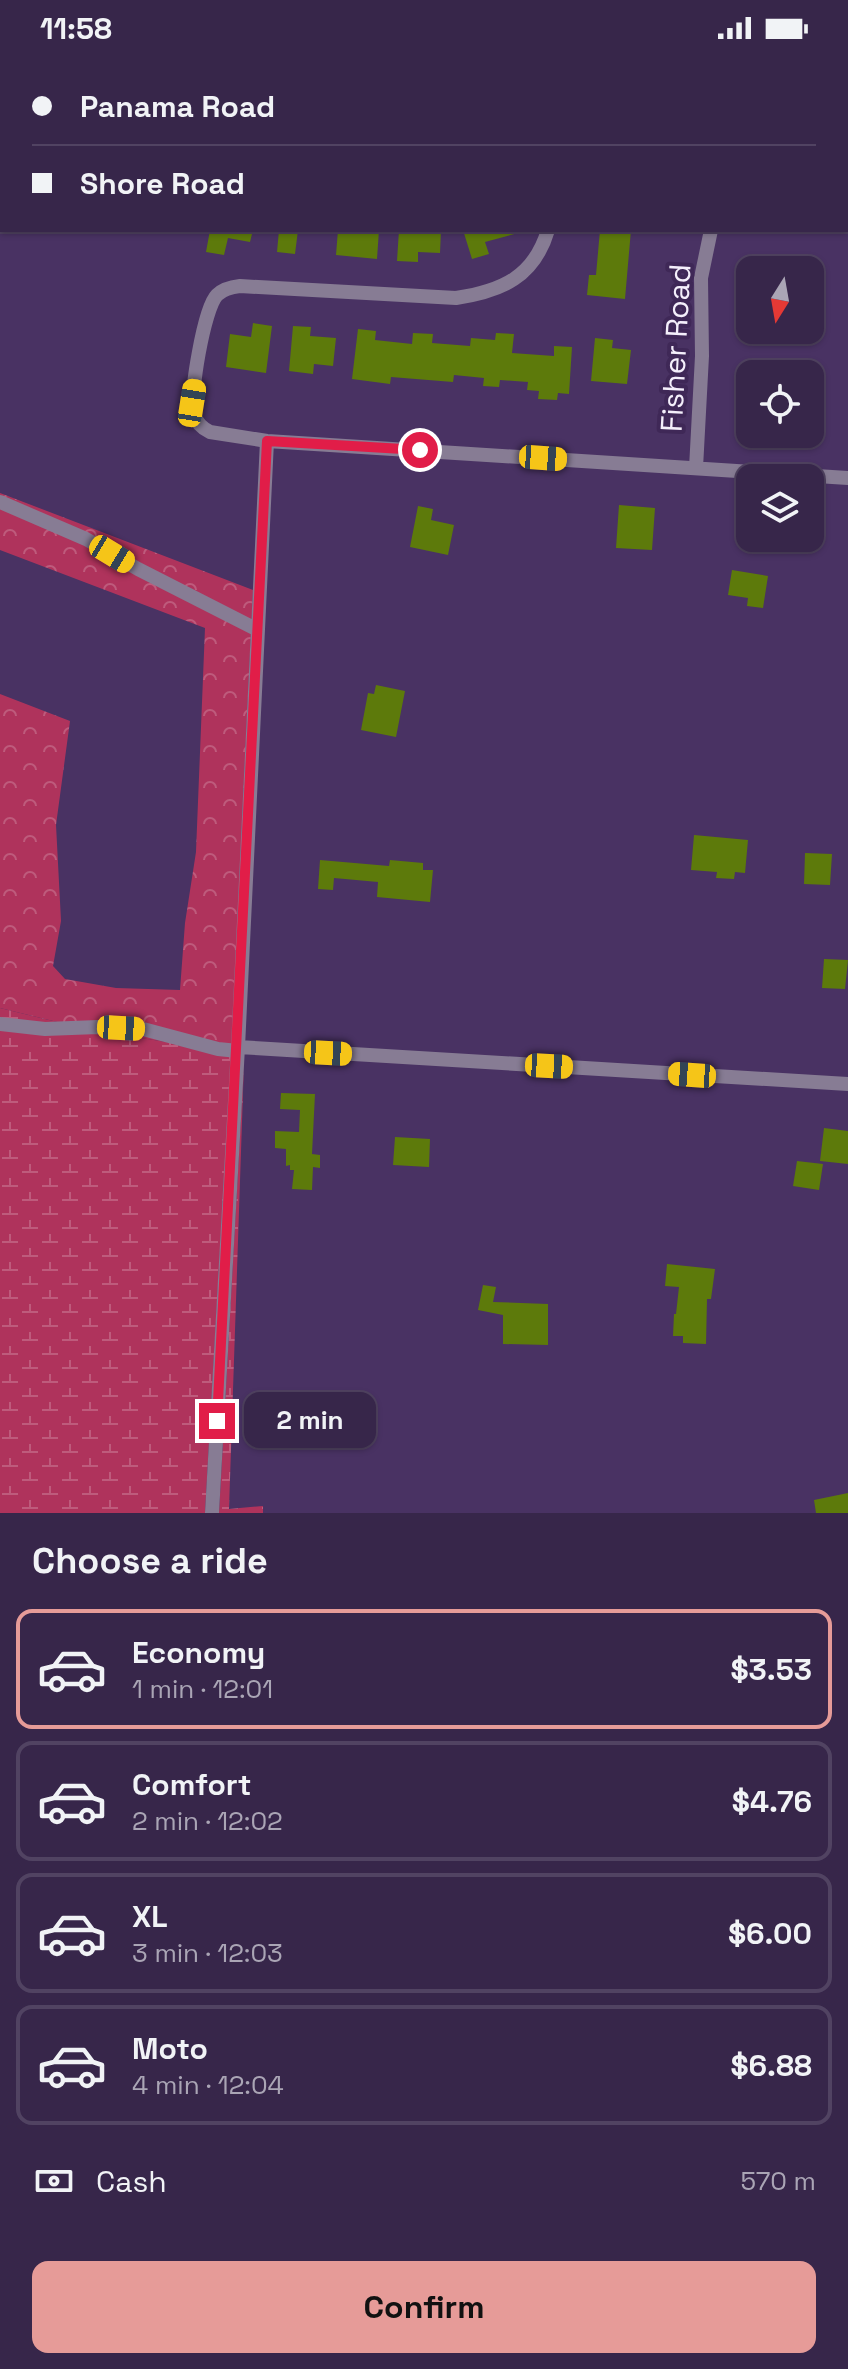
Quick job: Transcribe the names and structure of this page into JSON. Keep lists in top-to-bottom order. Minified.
{"streets":{"street":["Fisher Road"]},"north":"bottom","page":{"status":"11:58","banner":["Panama Road","Shore Road"],"bubble":"2 min","heading":"Choose a ride","list":[{"name":"Economy","note":"1 min · 12:01","value":"$3.53"},{"name":"Comfort","note":"2 min · 12:02","value":"$4.76"},{"name":"XL","note":"3 min · 12:03","value":"$6.00"},{"name":"Moto","note":"4 min · 12:04","value":"$6.88"}],"pay":["Cash","570 m"],"buttons":"Confirm"}}
